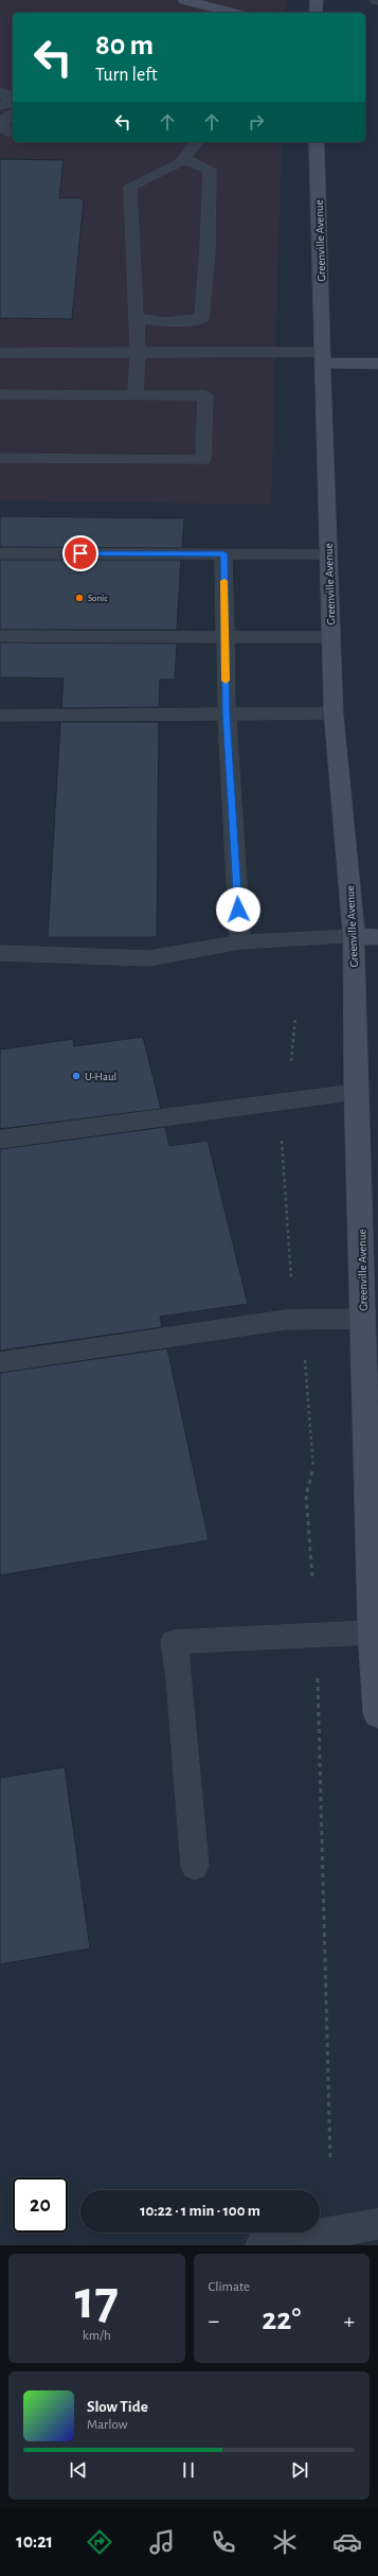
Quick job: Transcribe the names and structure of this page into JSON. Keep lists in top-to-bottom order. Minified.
{"streets":{"main road":["Greenville Avenue"]},"places":["Sonic","U-Haul"],"page":{"turn":["80 m","Turn left"],"limit":"20","trip":"10:22 · 1 min · 100 m","tile":[["17","km/h"],"Climate"],"heat":["−","22°","+"],"song":["Slow Tide","Marlow"],"tabs":"10:21"}}
